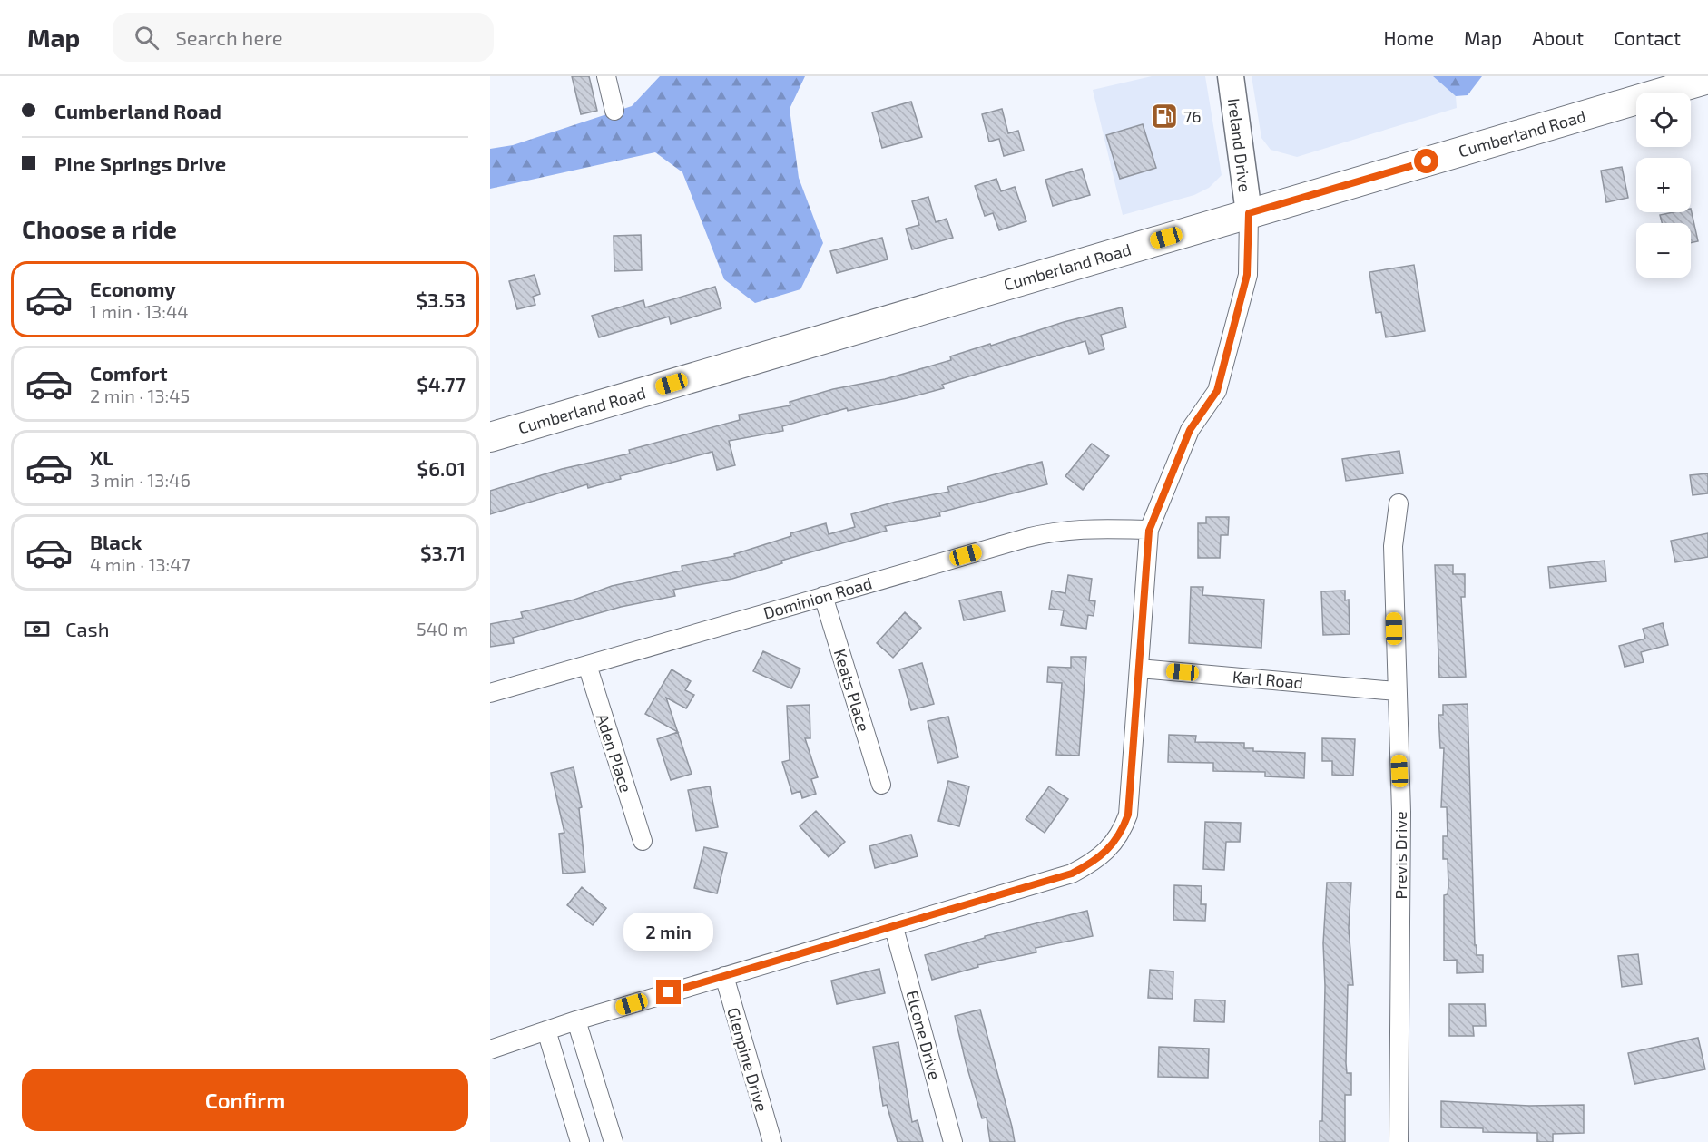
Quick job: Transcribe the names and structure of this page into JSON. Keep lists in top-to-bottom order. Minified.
{"streets":{"main road":["Cumberland Road","Ireland Drive"],"street":["Dominion Road","Karl Road","Keats Place","Aden Place","Previs Drive","Elcone Drive","Glenpine Drive"]},"crossings":[["Cumberland Road","Ireland Drive"],["Dominion Road","Keats Place"],["Dominion Road","Aden Place"],["Karl Road","Previs Drive"]],"places":{"fuel station":["76"]},"page":{"header":"Map","search":"Search here","nav":["Home","Map","About","Contact"],"banner":["Cumberland Road","Pine Springs Drive"],"map_buttons":["+","−"],"heading":"Choose a ride","list":[{"name":"Economy","note":"1 min · 13:44","value":"$3.53"},{"name":"Comfort","note":"2 min · 13:45","value":"$4.77"},{"name":"XL","note":"3 min · 13:46","value":"$6.01"},{"name":"Black","note":"4 min · 13:47","value":"$3.71"}],"pay":["Cash","540 m"],"bubble":"2 min","buttons":"Confirm"}}
